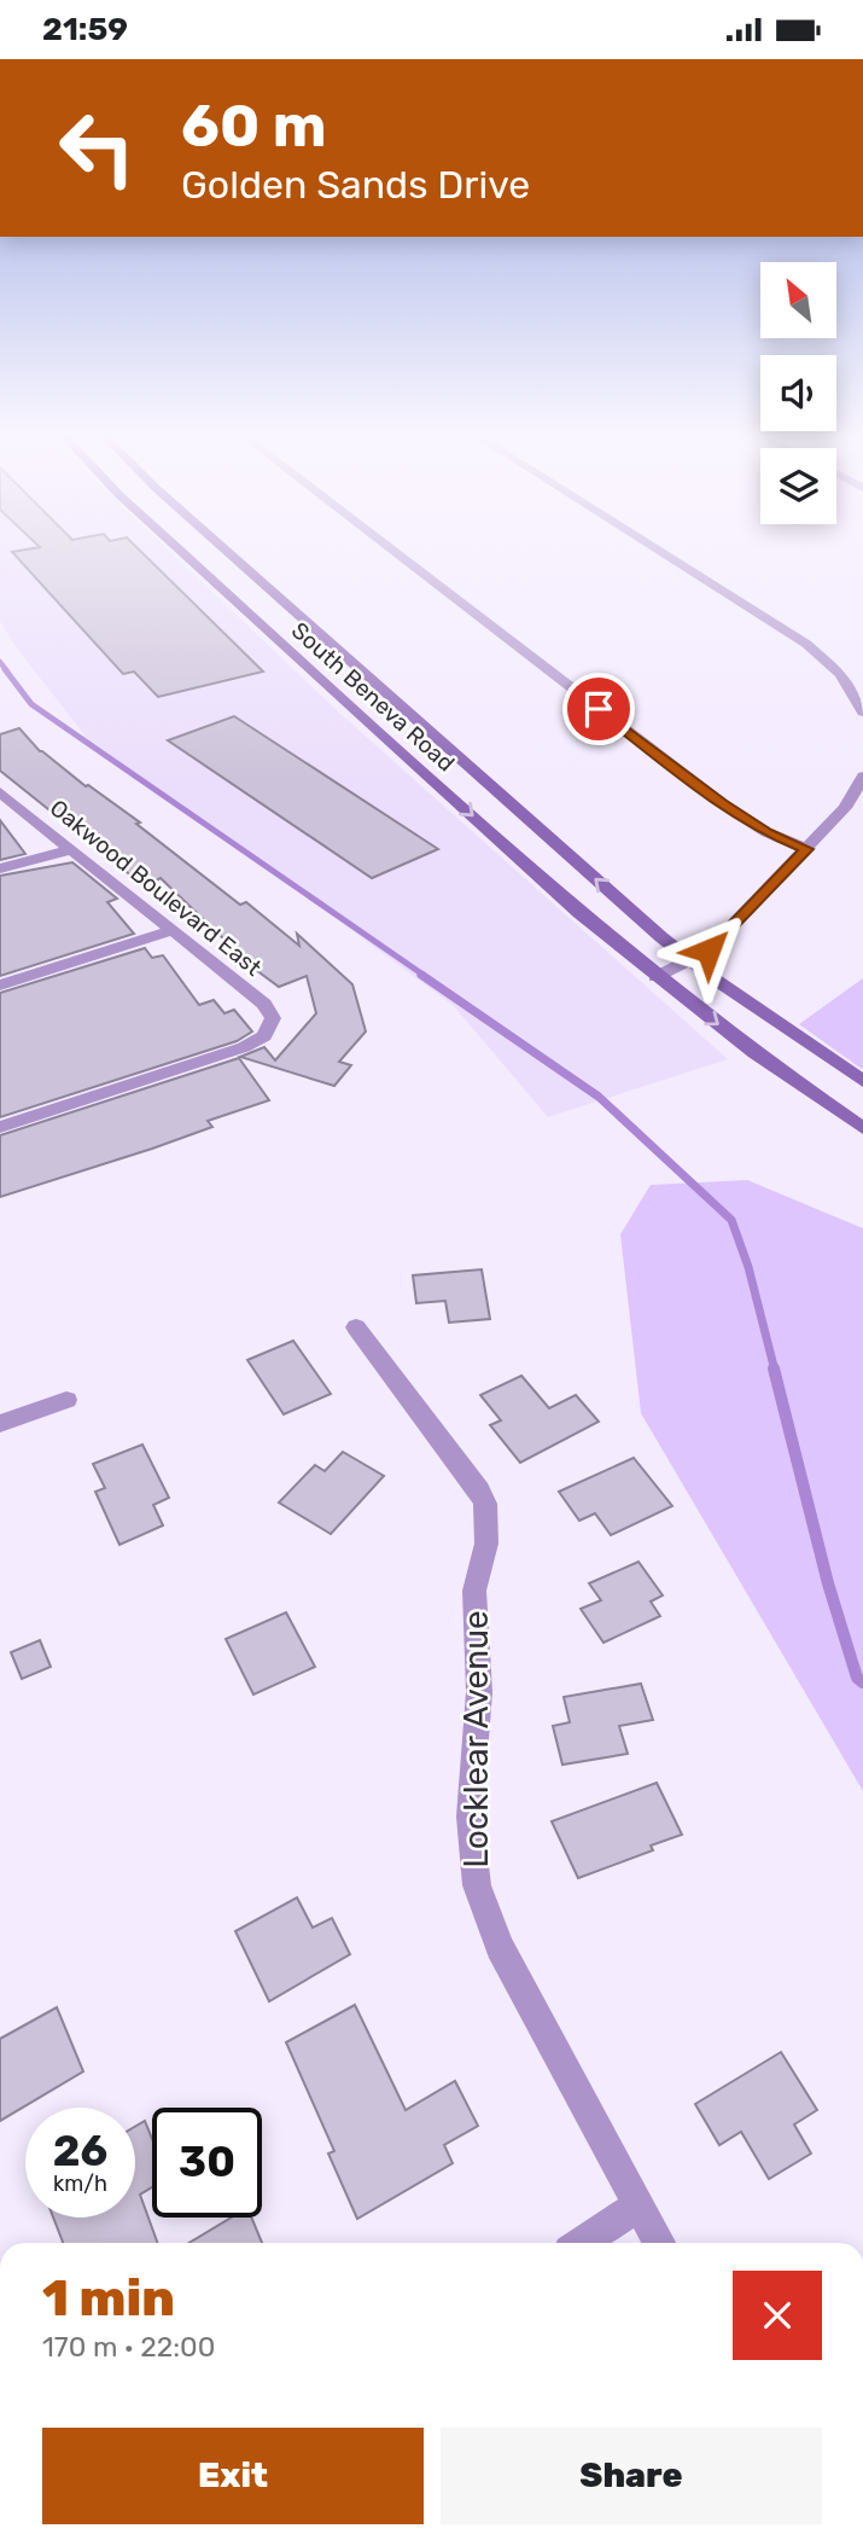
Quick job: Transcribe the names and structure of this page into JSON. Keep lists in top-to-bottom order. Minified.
{"streets":{"main road":["South Beneva Road"],"street":["Oakwood Boulevard East","Locklear Avenue"]},"north":"top left","page":{"status":"21:59","turn":["60 m","Golden Sands Drive"],"speed":"26 km/h","limit":"30","heading":["1 min","170 m · 22:00"],"buttons":["Exit","Share"]}}
